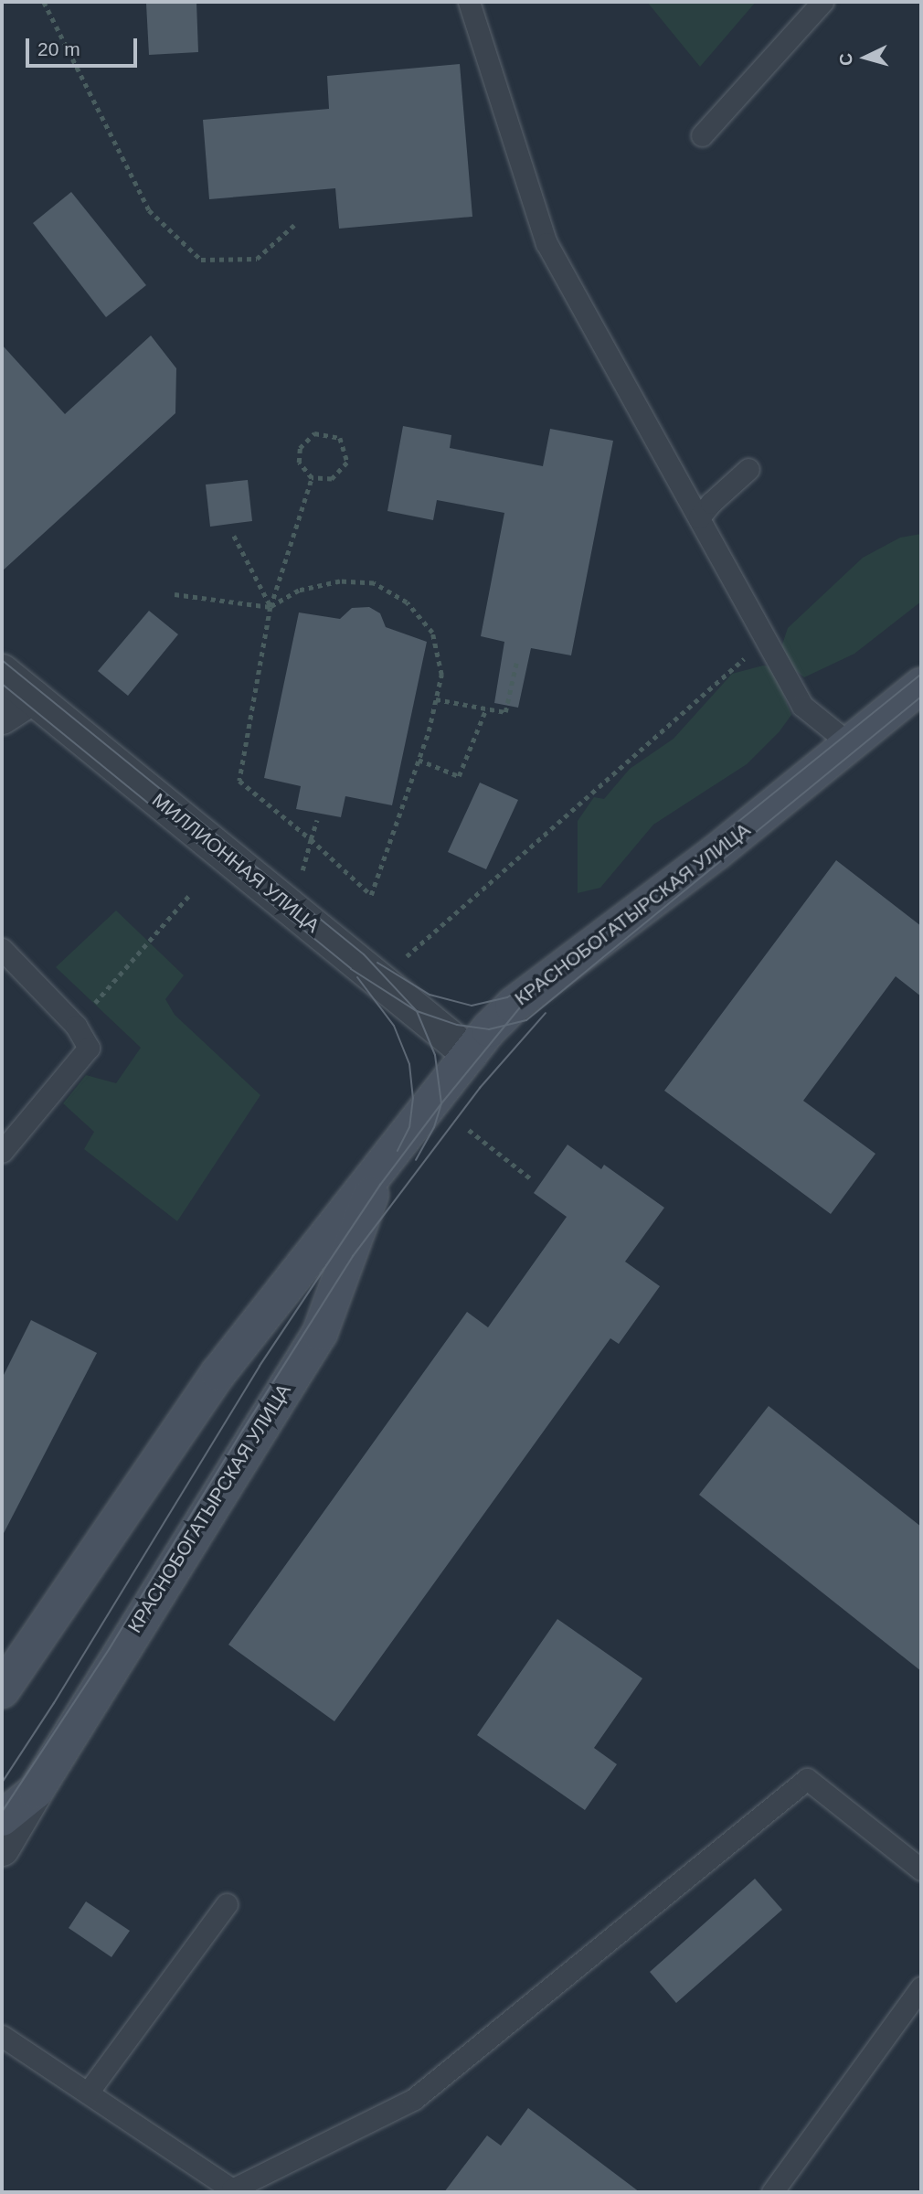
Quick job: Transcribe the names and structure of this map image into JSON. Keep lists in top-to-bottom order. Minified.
{"streets":{"main road":["КРАСНОБОГАТЫРСКАЯ УЛИЦА"],"street":["МИЛЛИОННАЯ УЛИЦА"]},"crossings":[["МИЛЛИОННАЯ УЛИЦА","КРАСНОБОГАТЫРСКАЯ УЛИЦА"]],"scale_bar":"20 m","north":"left"}
